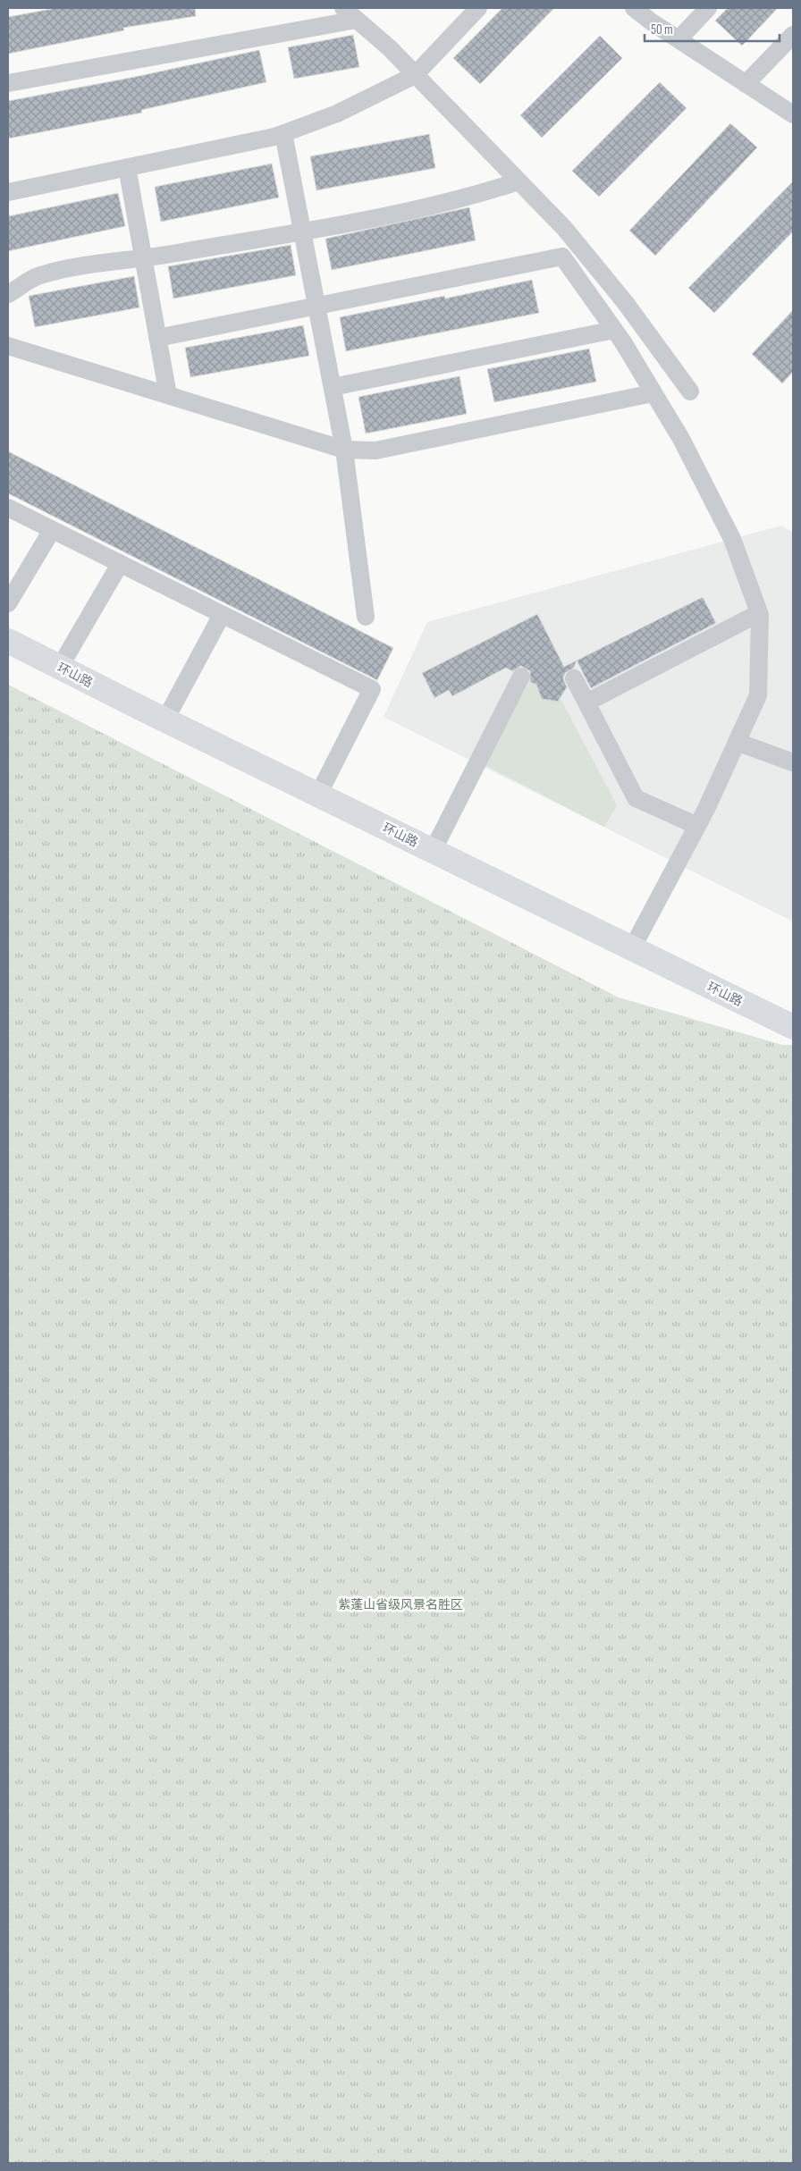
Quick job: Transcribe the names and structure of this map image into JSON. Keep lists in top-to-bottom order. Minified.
{"streets":{"main road":["环山路"]},"parks":["紫蓬山省级风景名胜区"],"scale_bar":"50 m"}
